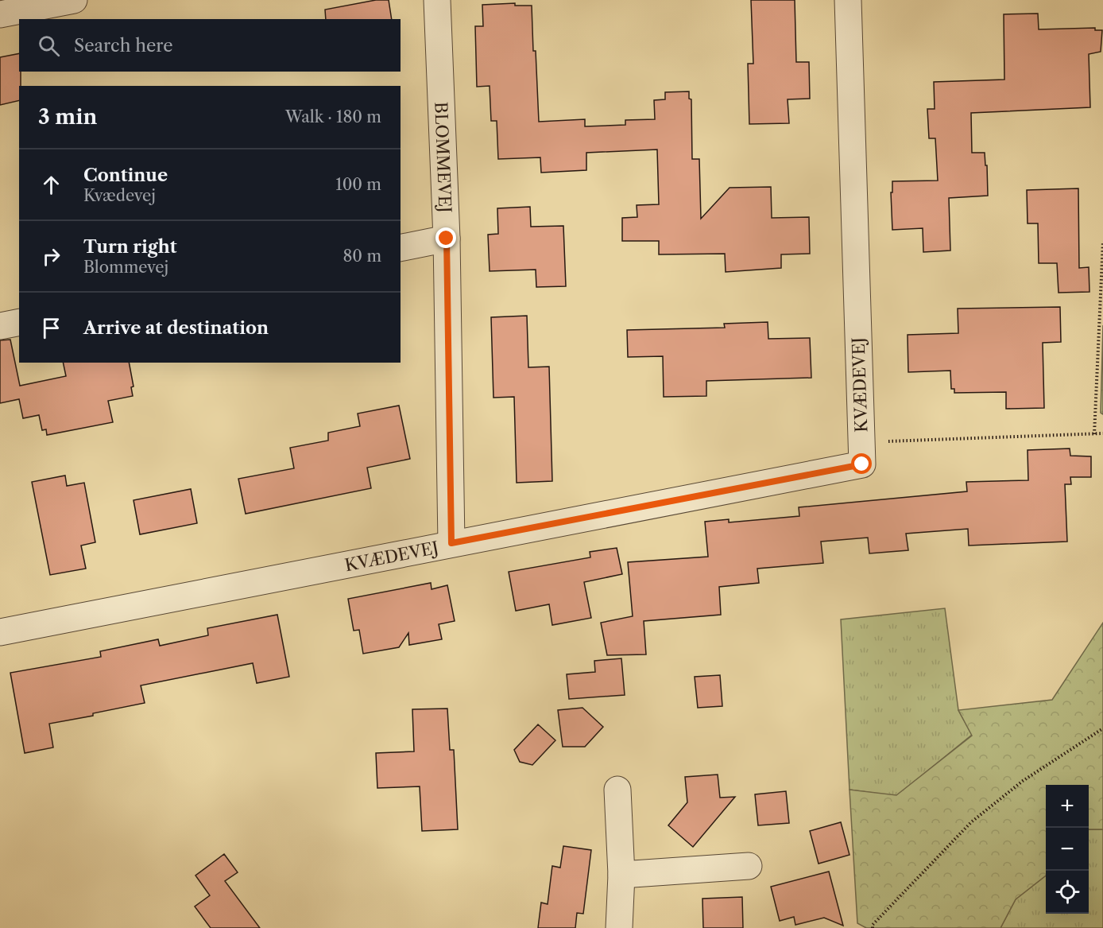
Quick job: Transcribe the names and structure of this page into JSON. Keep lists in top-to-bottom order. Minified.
{"streets":{"street":["BLOMMEVEJ","KVÆDEVEJ"]},"crossings":[["BLOMMEVEJ","KVÆDEVEJ"]],"page":{"search":"Search here","heading":["3 min","Walk · 180 m"],"list":[["Continue","Kvædevej","100 m"],["Turn right","Blommevej","80 m"],"Arrive at destination"],"map_buttons":["+","−"]}}
